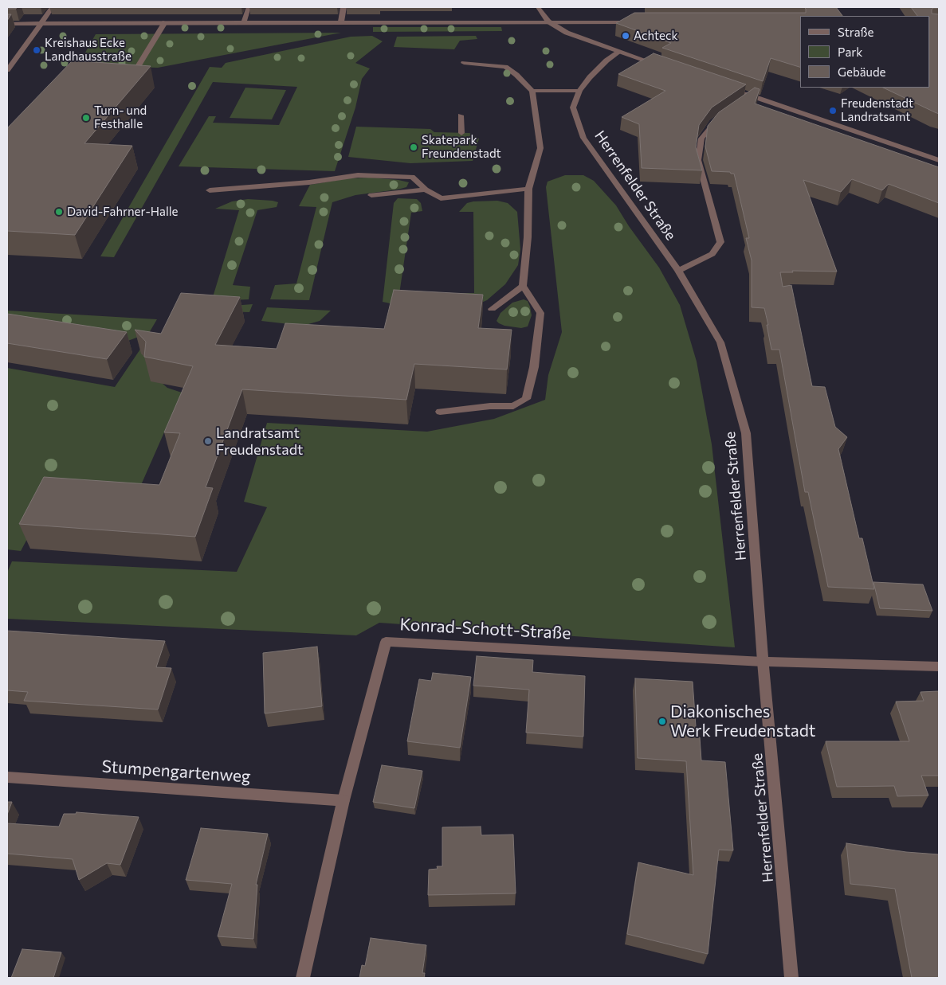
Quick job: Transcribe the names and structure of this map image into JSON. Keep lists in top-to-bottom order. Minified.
{"streets":{"street":["Herrenfelder Straße","Konrad-Schott-Straße","Stumpengartenweg"]},"crossings":[["Herrenfelder Straße","Konrad-Schott-Straße"],["Konrad-Schott-Straße","Stumpengartenweg"]],"places":["Achteck","Kreishaus Ecke Landhausstraße","Freudenstadt Landratsamt","Turn- und Festhalle","Skatepark Freundenstadt","David-Fahrner-Halle","Landratsamt Freudenstadt","Diakonisches Werk Freudenstadt"],"legend":["Straße","Park","Gebäude"]}
